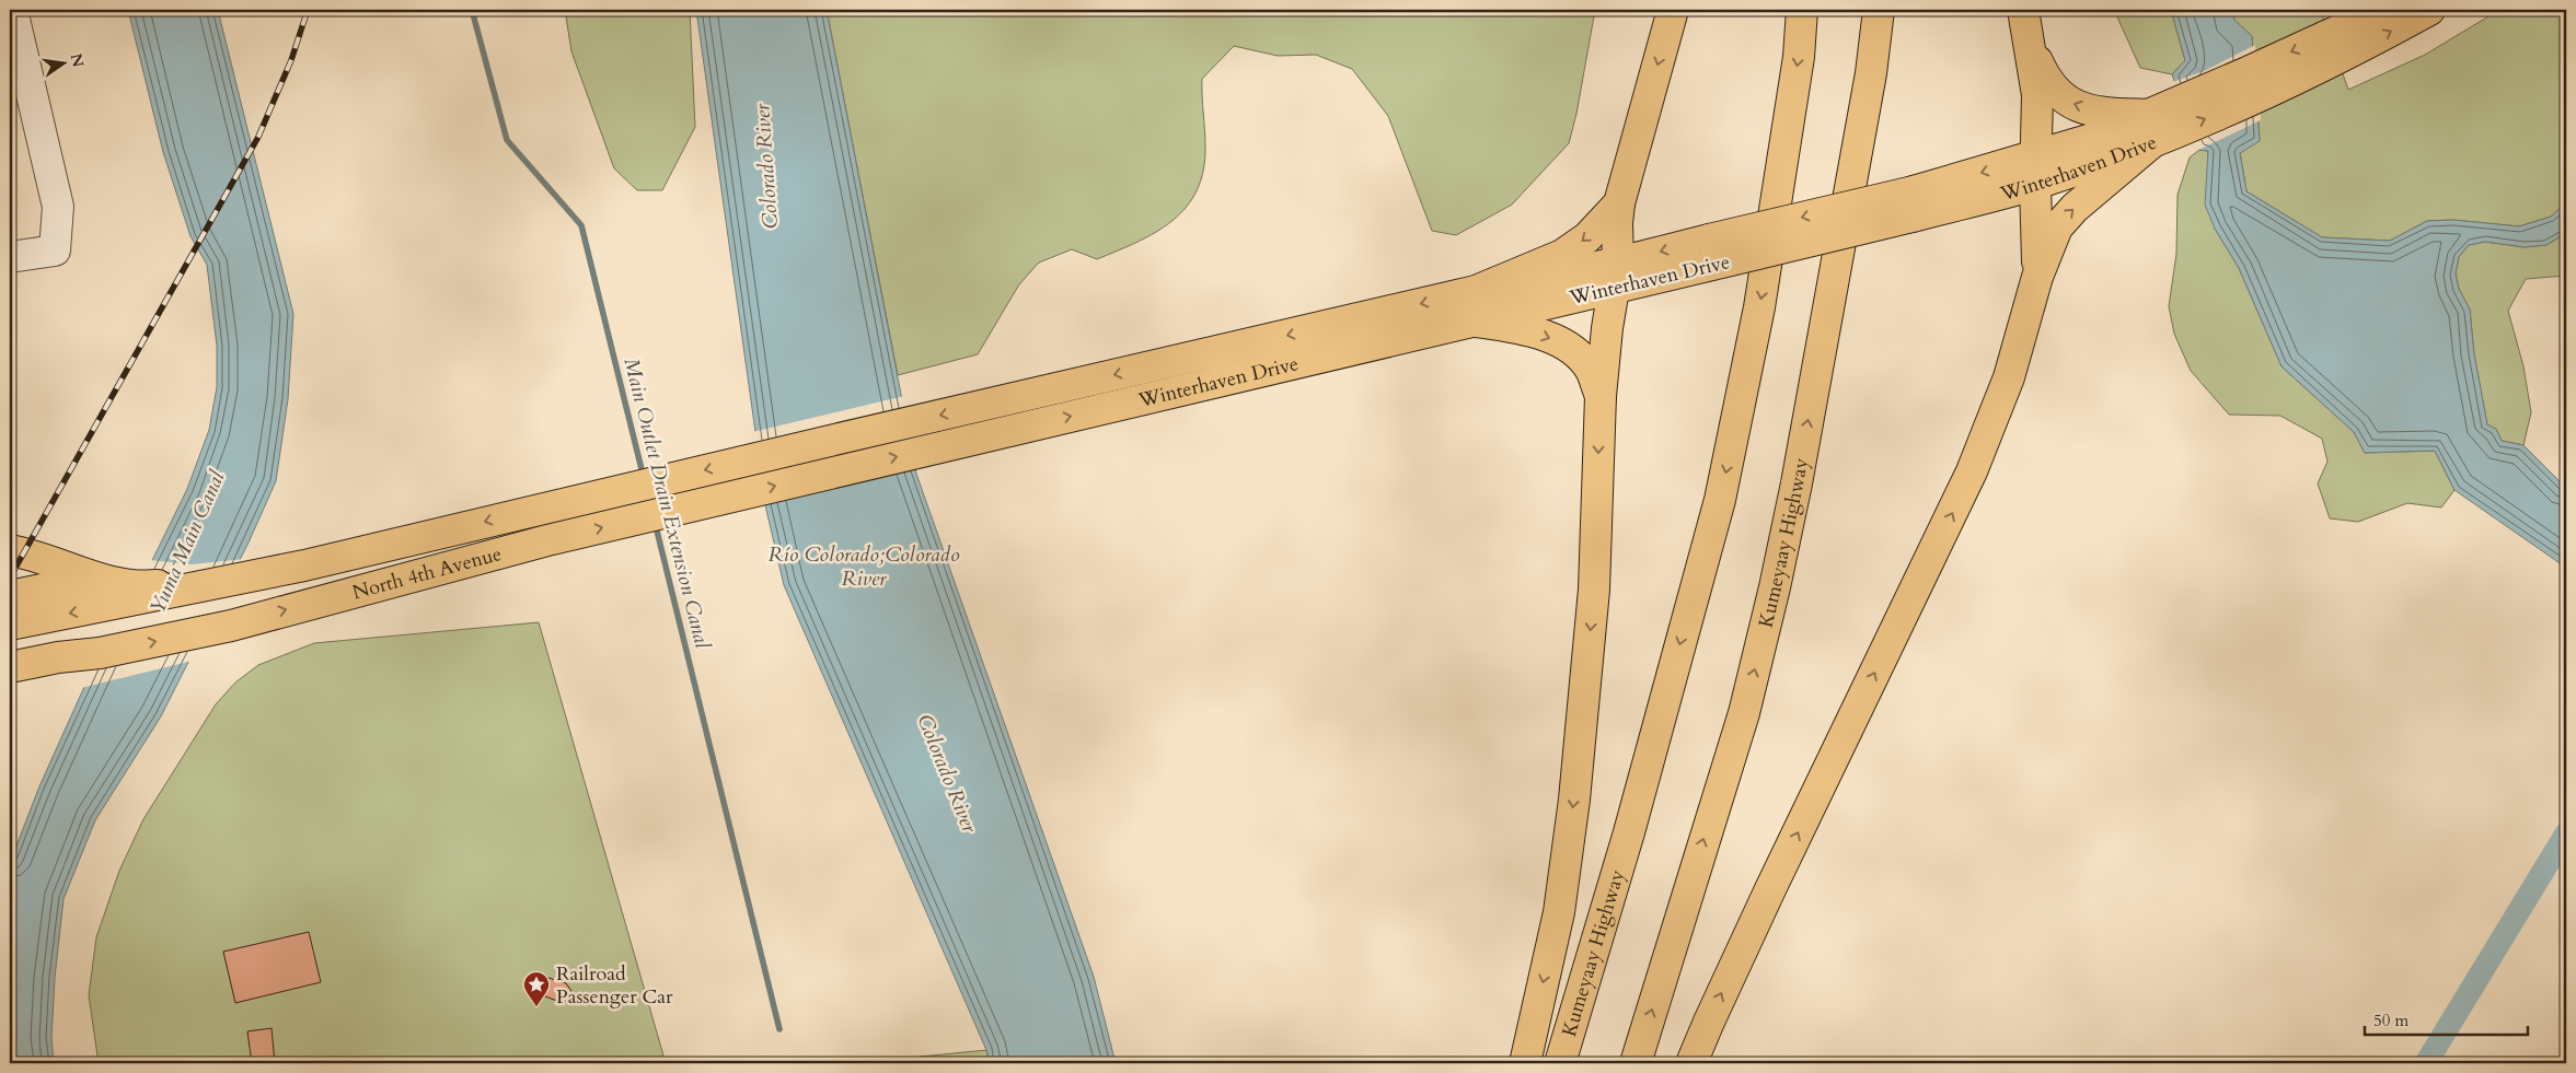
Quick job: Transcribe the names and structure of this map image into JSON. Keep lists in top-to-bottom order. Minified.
{"streets":{"main road":["Winterhaven Drive","Kumeyaay Highway","North 4th Avenue"]},"crossings":[["Winterhaven Drive","North 4th Avenue"]],"water":["Colorado River","Main Outlet Drain Extension Canal","Yuma Main Canal","Río Colorado;Colorado River"],"places":{"place":["Railroad Passenger Car"]},"scale_bar":"50 m","north":"right"}
